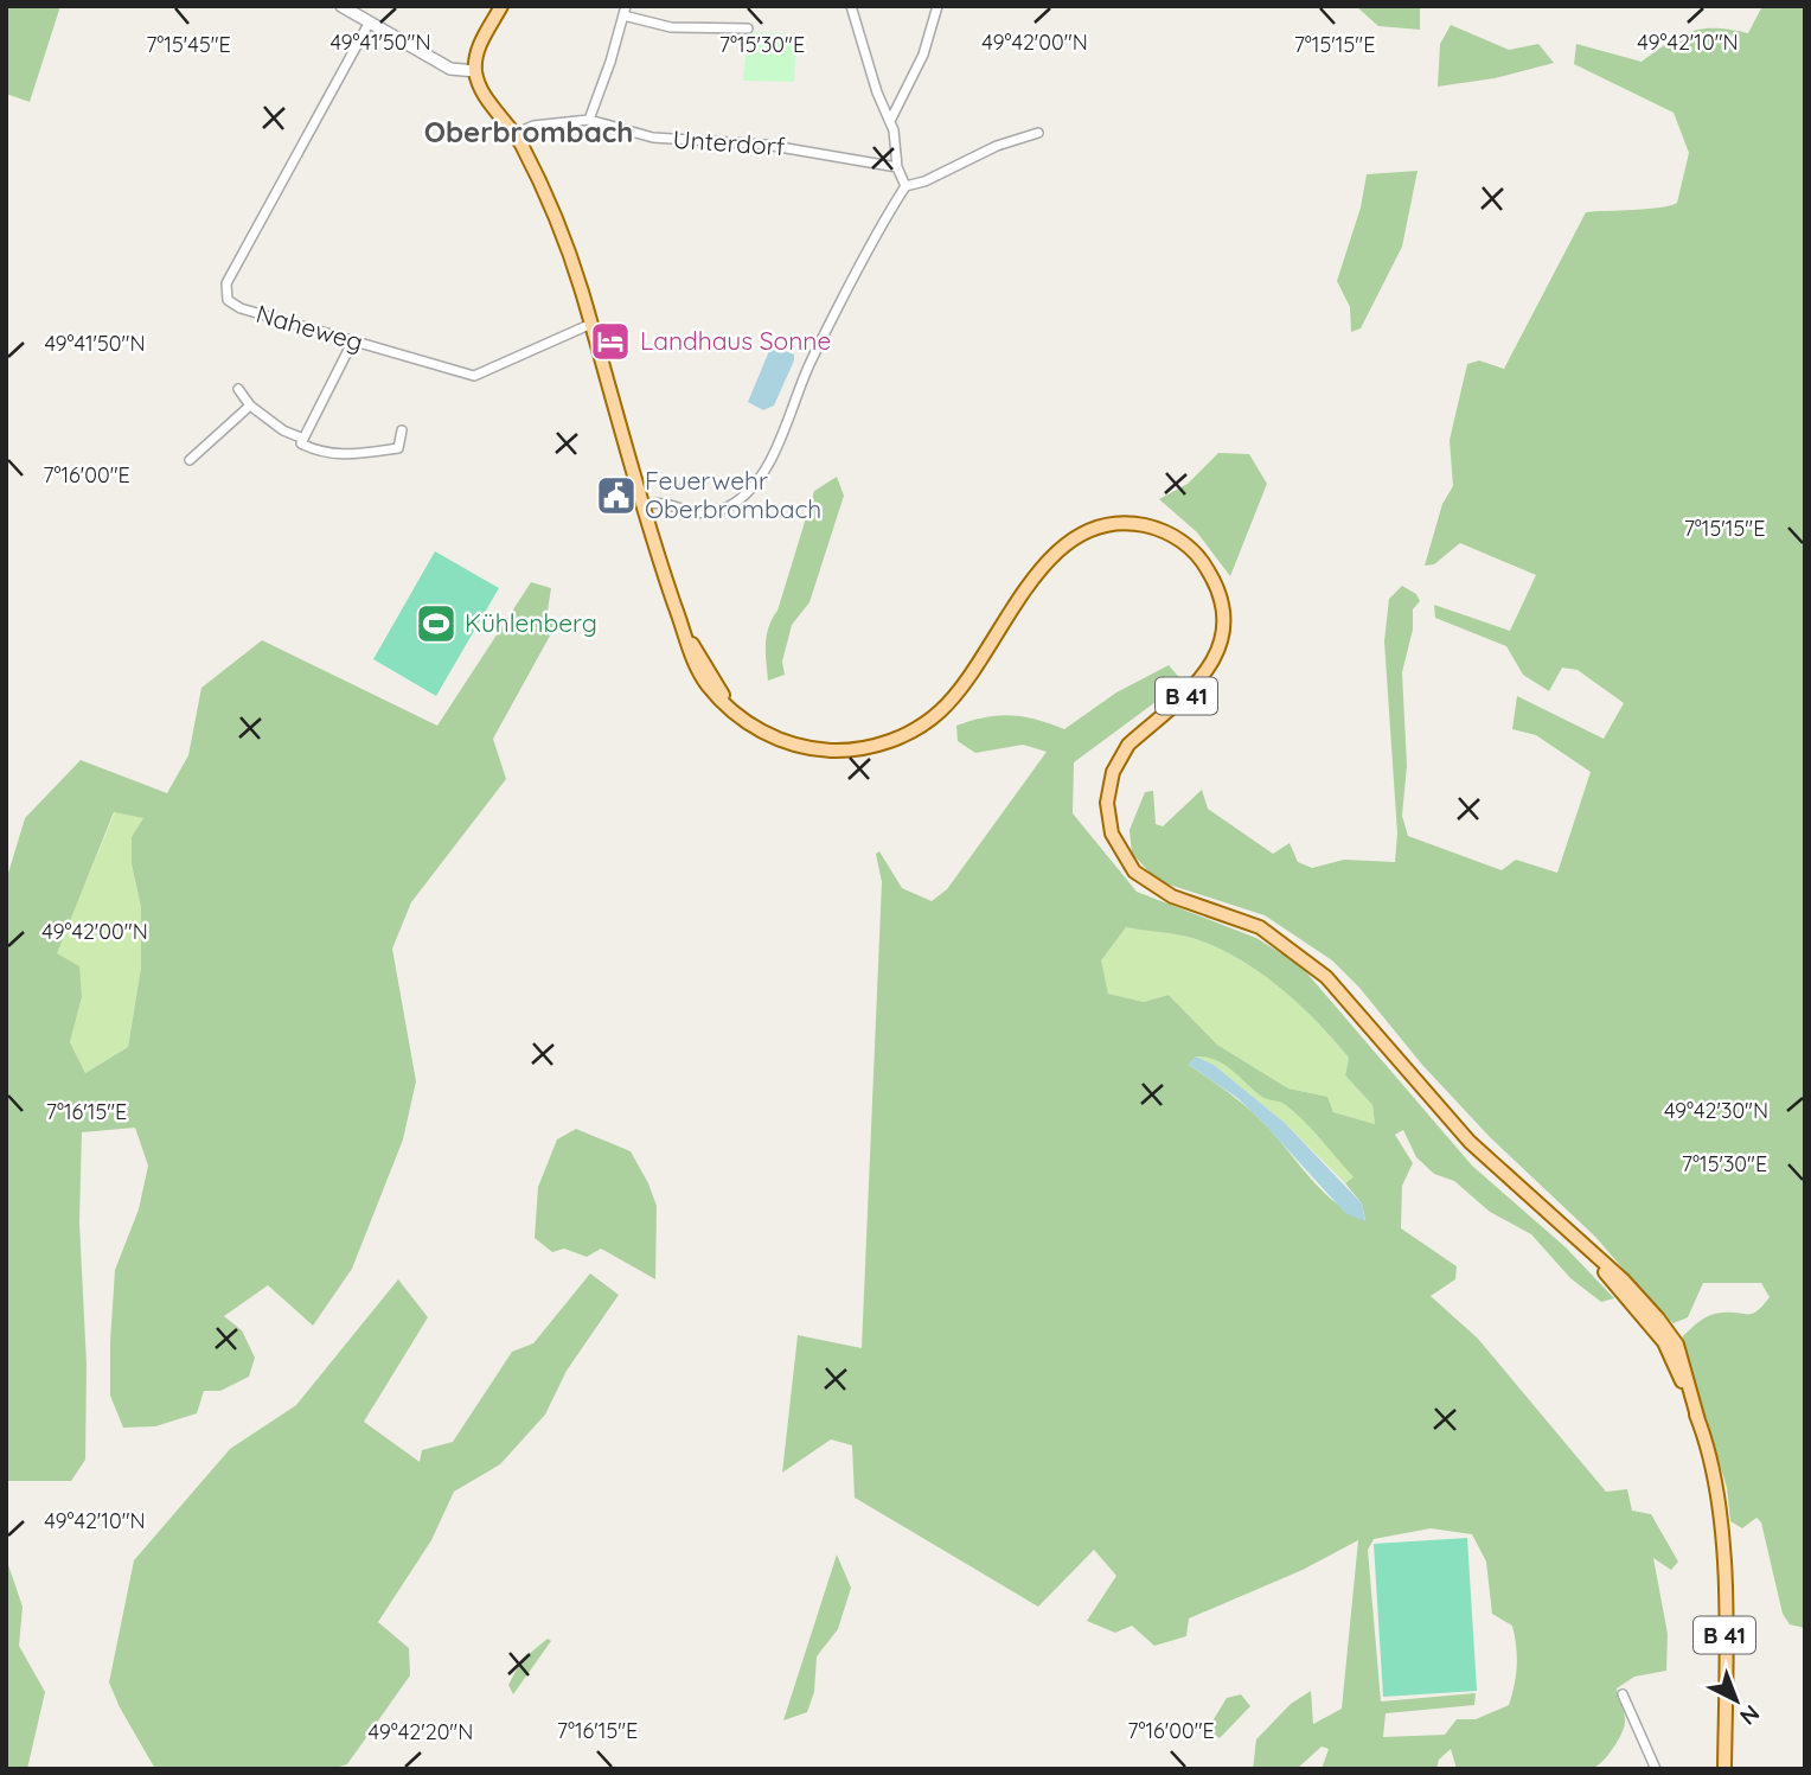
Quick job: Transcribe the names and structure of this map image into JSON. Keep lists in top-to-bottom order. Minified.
{"streets":{"main road":["B 41"],"street":["Unterdorf","Naheweg"]},"crossings":[["Unterdorf","B 41"],["Naheweg","B 41"]],"districts":["Oberbrombach"],"places":{"hotel":["Landhaus Sonne"],"public building":["Feuerwehr Oberbrombach"],"sports":["Kühlenberg"]},"north":"bottom right","coordinates":["49°41'50\"N","49°42'00\"N","49°42'10\"N","7°15'45\"E","7°15'30\"E","7°15'15\"E","7°16'00\"E","49°42'30\"N","7°16'15\"E","49°42'20\"N"]}
